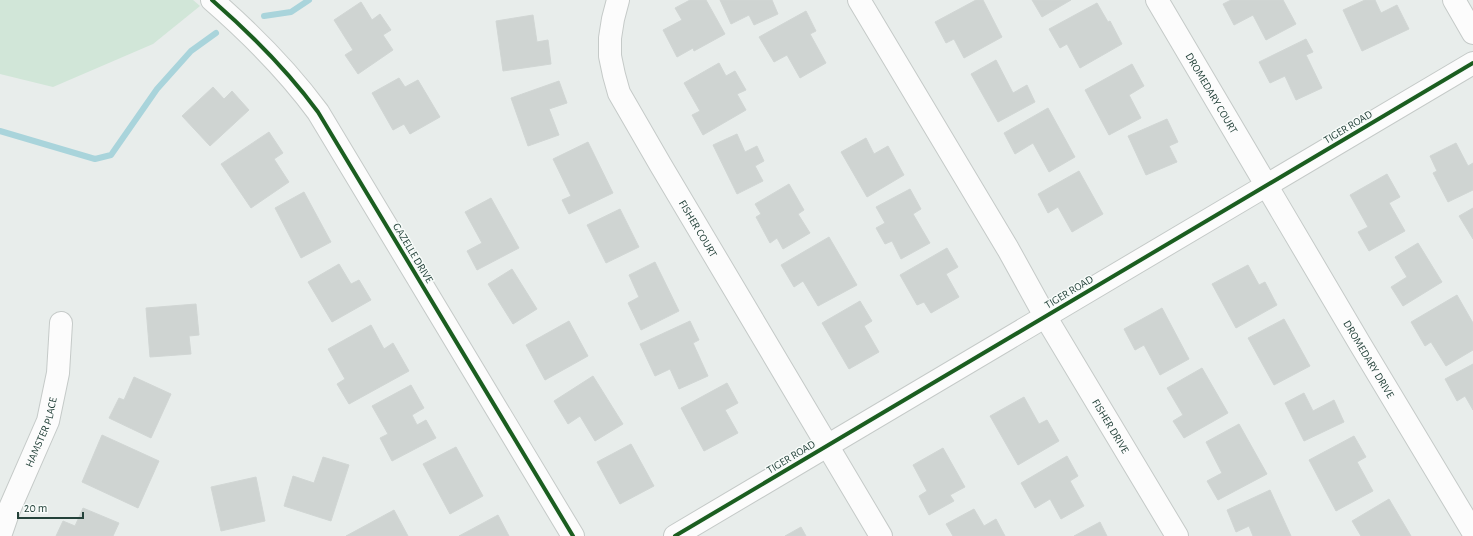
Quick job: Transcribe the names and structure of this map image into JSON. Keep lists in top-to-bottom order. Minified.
{"streets":{"street":["DROMEDARY COURT","TIGER ROAD","FISHER COURT","GAZELLE DRIVE","DROMEDARY DRIVE","FISHER DRIVE","HAMSTER PLACE"]},"crossings":[["DROMEDARY COURT","TIGER ROAD"],["DROMEDARY COURT","DROMEDARY DRIVE"],["TIGER ROAD","FISHER COURT"],["TIGER ROAD","DROMEDARY DRIVE"],["TIGER ROAD","FISHER DRIVE"]],"scale_bar":"20 m"}
